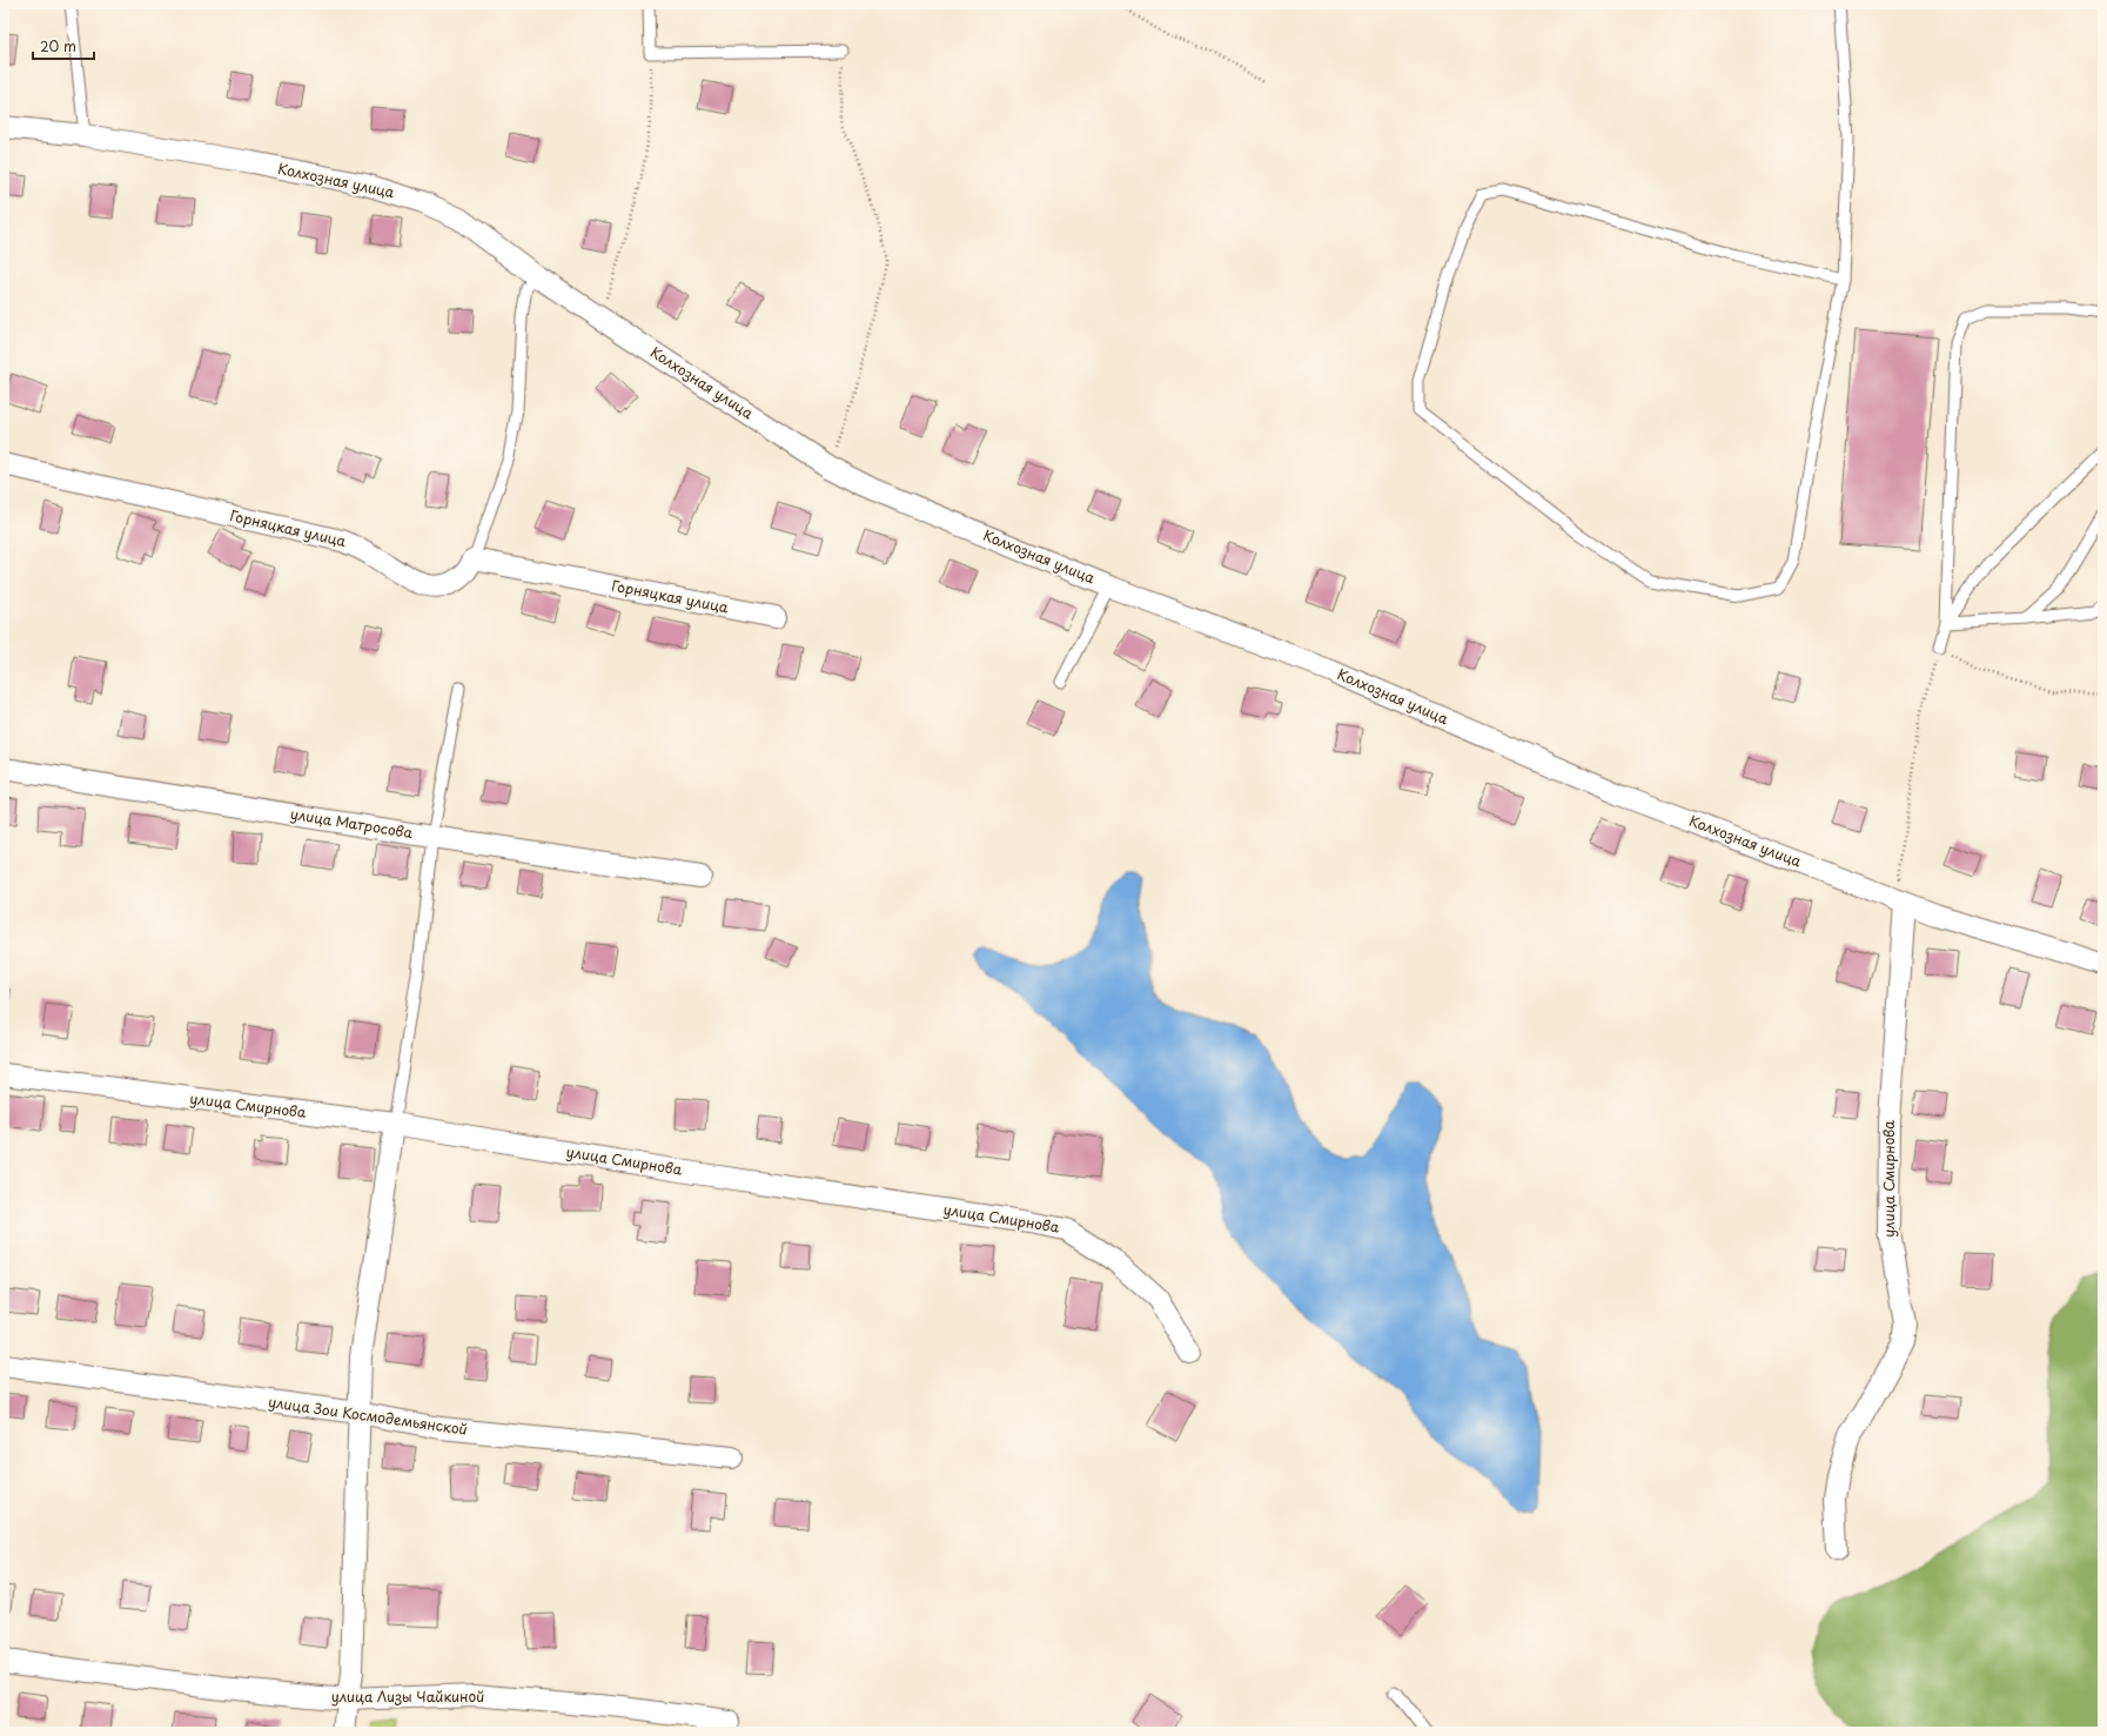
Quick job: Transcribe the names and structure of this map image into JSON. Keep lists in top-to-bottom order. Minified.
{"streets":{"street":["Колхозная улица","Горняцкая улица","улица Матросова","улица Смирнова","улица Зои Космодемьянской","улица Лизы Чайкиной"]},"crossings":[["Колхозная улица","улица Смирнова"]],"scale_bar":"20 m"}
